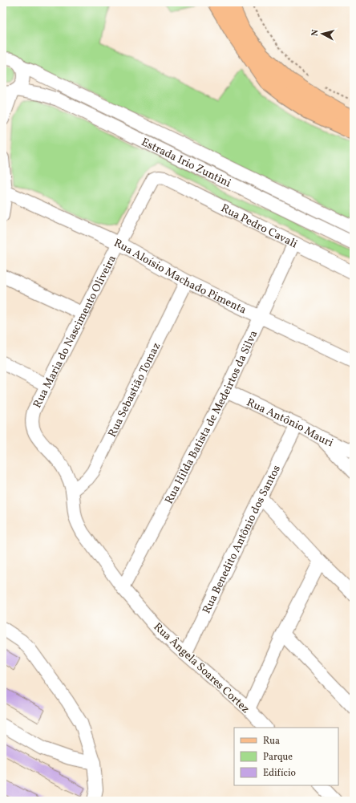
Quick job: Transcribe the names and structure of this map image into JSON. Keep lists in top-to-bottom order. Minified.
{"streets":{"street":["Estrada Irio Zuntini","Rua Pedro Cavali","Rua Aloísio Machado Pimenta","Rua Maria do Nascimento Oliveira","Rua Sebastião Tomaz","Rua Hilda Batista de Medeirtos da Silva","Rua Antônio Mauri","Rua Benedito Antônio dos Santos","Rua Ângela Soares Cortez"]},"crossings":[["Rua Pedro Cavali","Rua Maria do Nascimento Oliveira"],["Rua Pedro Cavali","Rua Hilda Batista de Medeirtos da Silva"],["Rua Aloísio Machado Pimenta","Rua Maria do Nascimento Oliveira"],["Rua Aloísio Machado Pimenta","Rua Sebastião Tomaz"],["Rua Aloísio Machado Pimenta","Rua Hilda Batista de Medeirtos da Silva"],["Rua Maria do Nascimento Oliveira","Rua Ângela Soares Cortez"],["Rua Sebastião Tomaz","Rua Ângela Soares Cortez"],["Rua Hilda Batista de Medeirtos da Silva","Rua Antônio Mauri"],["Rua Hilda Batista de Medeirtos da Silva","Rua Ângela Soares Cortez"],["Rua Antônio Mauri","Rua Benedito Antônio dos Santos"],["Rua Benedito Antônio dos Santos","Rua Ângela Soares Cortez"]],"legend":["Rua","Parque","Edifício"],"north":"left"}
